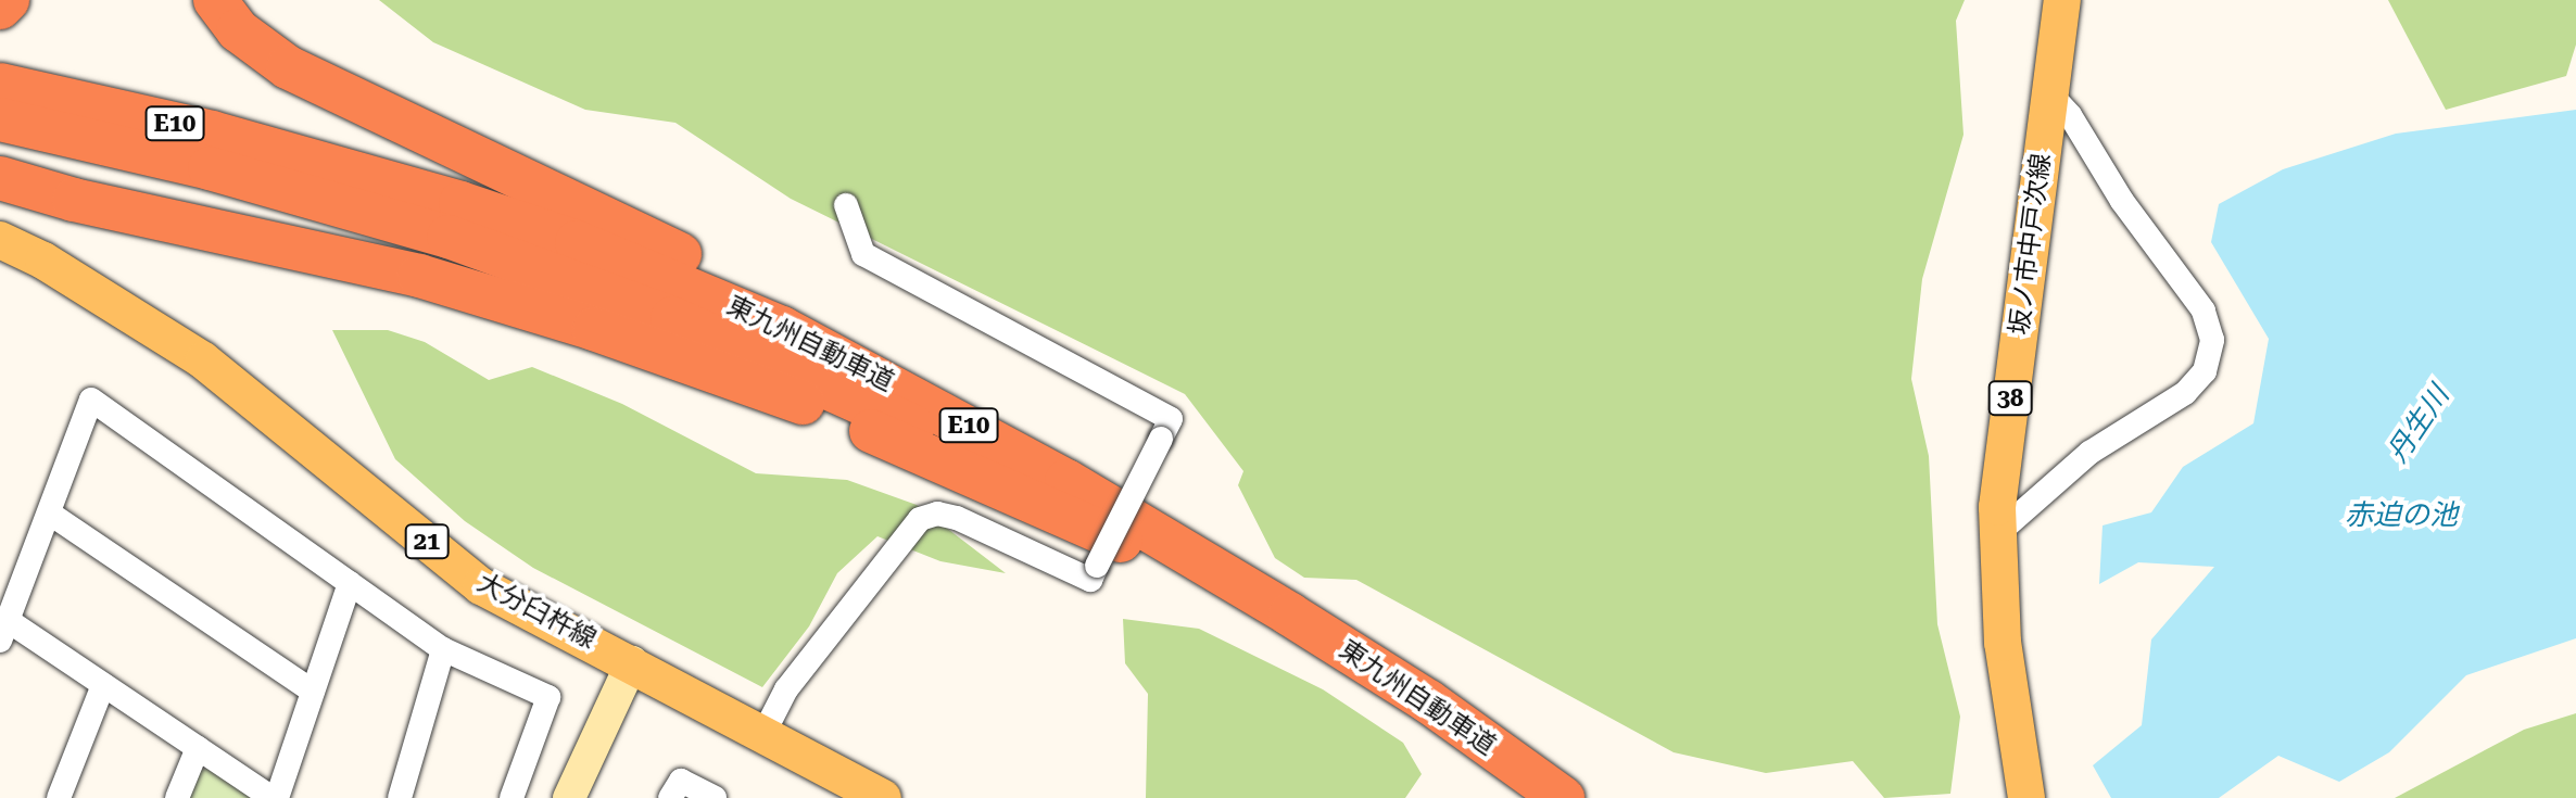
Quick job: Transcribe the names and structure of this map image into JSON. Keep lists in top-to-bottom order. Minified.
{"streets":{"highway":["E10","東九州自動車道"],"main road":["坂ノ市中戸次線","38","21","大分臼杵線"]},"water":["丹生川","赤迫の池"]}
